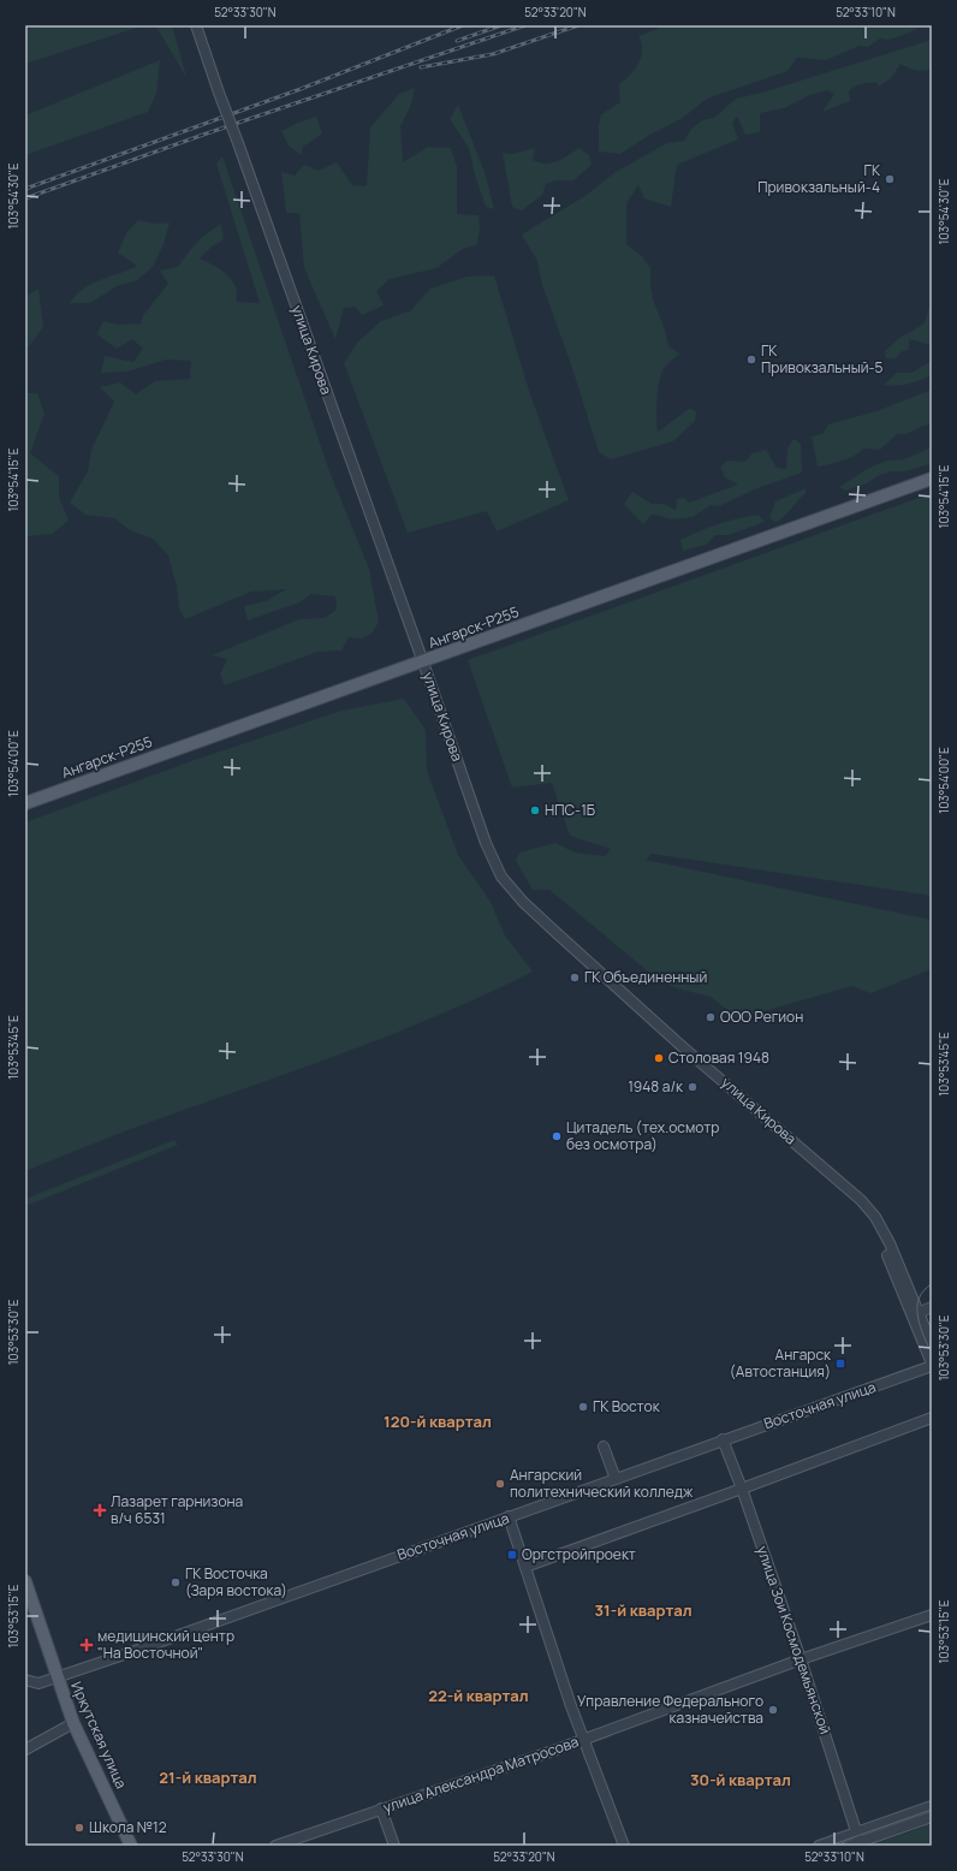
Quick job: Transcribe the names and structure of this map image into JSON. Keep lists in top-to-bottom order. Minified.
{"streets":{"main road":["Ангарск-Р255","Иркутская улица"],"street":["улица Кирова","Восточная улица","улица Зои Космодемьянской","улица Александра Матросова"]},"crossings":[["улица Кирова","Ангарск-Р255"],["улица Кирова","Восточная улица"],["Восточная улица","улица Зои Космодемьянской"],["Восточная улица","Иркутская улица"],["улица Зои Космодемьянской","улица Александра Матросова"]],"districts":["120-й квартал","31-й квартал","22-й квартал","21-й квартал","30-й квартал"],"places":{"other":["ГК Привокзальный-4","ГК Привокзальный-5","НПС-1Б","ГК Объединенный","ООО Регион","Столовая 1948","1948 а/к","Цитадель (тех.осмотр без осмотра)","ГК Восток","Ангарский политехнический колледж","ГК Восточка (Заря востока)","Управление Федерального казначейства","Школа №12"],"transit":["Ангарск (Автостанция)","Оргстройпроект"],"health":["Лазарет гарнизона в/ч 6531","медицинский центр \"На Восточной\""]},"coordinates":["52°33'30\"N","52°33'20\"N","52°33'10\"N","103°54'30\"E","103°54'15\"E","103°54'00\"E","103°53'45\"E","103°53'30\"E","103°53'15\"E"]}
